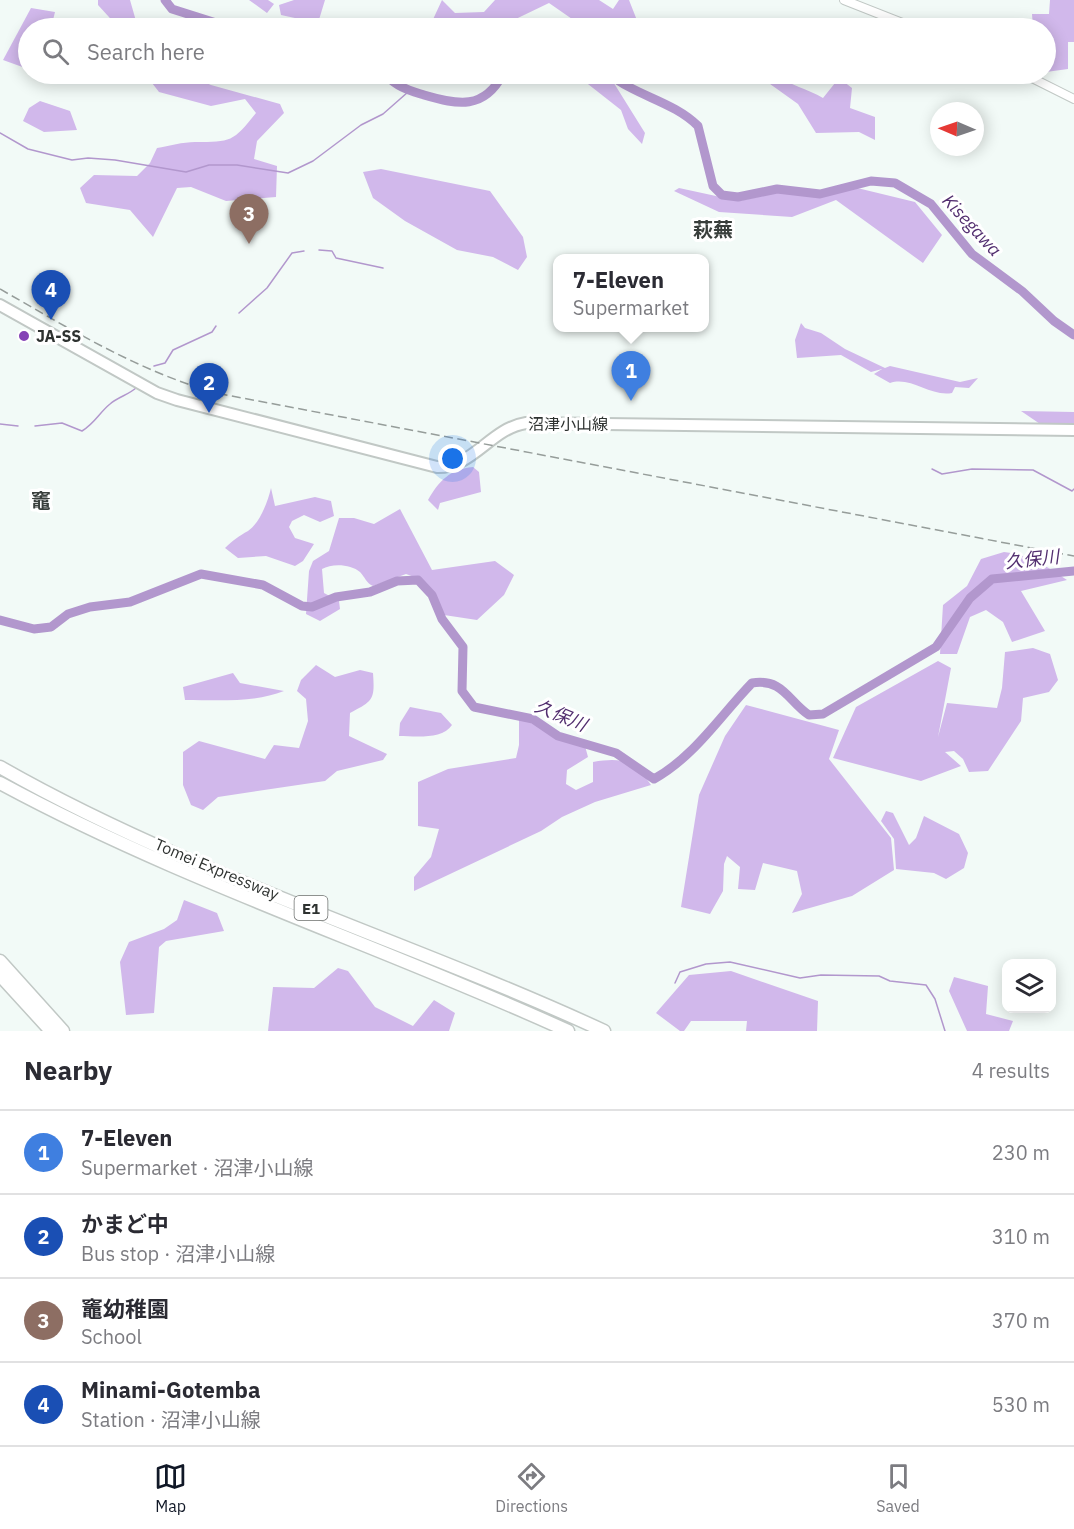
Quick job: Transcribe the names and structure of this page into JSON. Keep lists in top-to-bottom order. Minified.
{"streets":{"highway":["Tomei Expressway","E1"],"main road":["沼津小山線"]},"districts":["萩蕪","竈"],"water":["Kisegawa","久保川"],"places":["JA-SS"],"north":"left","page":{"search":"Search here","pins":["3","4","1","2"],"popup":["7-Eleven","Supermarket"],"heading":["Nearby","4 results"],"list":[{"mark":"1","name":"7-Eleven","note":"Supermarket · 沼津小山線","value":"230 m"},{"mark":"2","name":"かまど中","note":"Bus stop · 沼津小山線","value":"310 m"},{"mark":"3","name":"竈幼稚園","note":"School","value":"370 m"},{"mark":"4","name":"Minami-Gotemba","note":"Station · 沼津小山線","value":"530 m"}],"nav":["Map","Directions","Saved"]}}
